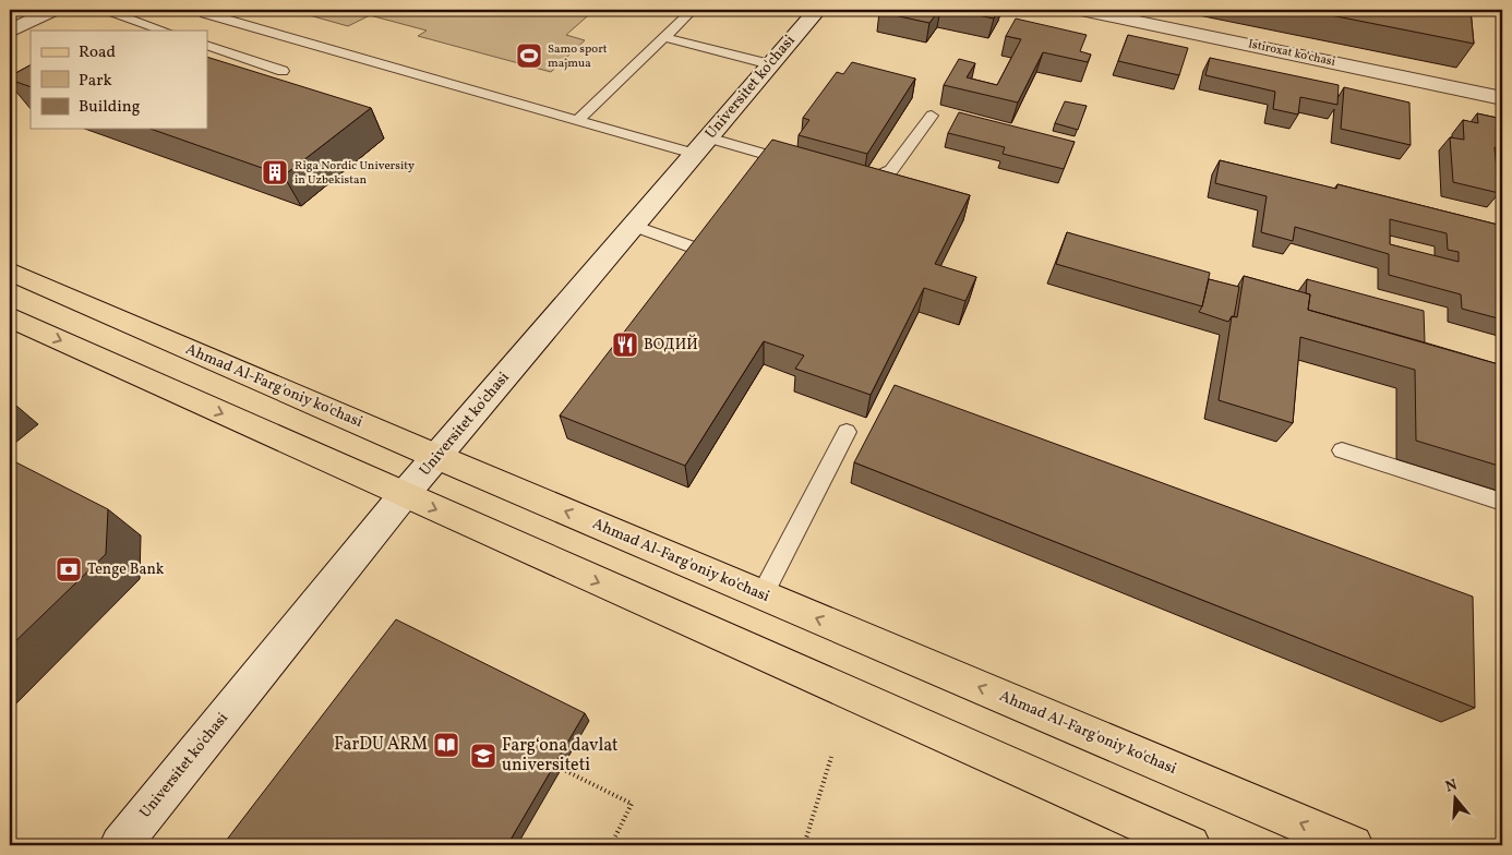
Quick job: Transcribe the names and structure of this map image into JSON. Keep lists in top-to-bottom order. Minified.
{"streets":{"main road":["Istiroxat koʻchasi","Universitet ko'chasi","Ahmad Al-Farg'oniy ko'chasi"]},"crossings":[["Universitet ko'chasi","Ahmad Al-Farg'oniy ko'chasi"]],"places":{"sports":["Samo sport majmua"],"building":["Riga Nordic University in Uzbekistan"],"restaurant":["ВОДИЙ"],"bank":["Tenge Bank"],"library":["FarDU ARM"],"school or university":["Fargʻona davlat universiteti"]},"legend":["Road","Park","Building"],"north":"top"}
